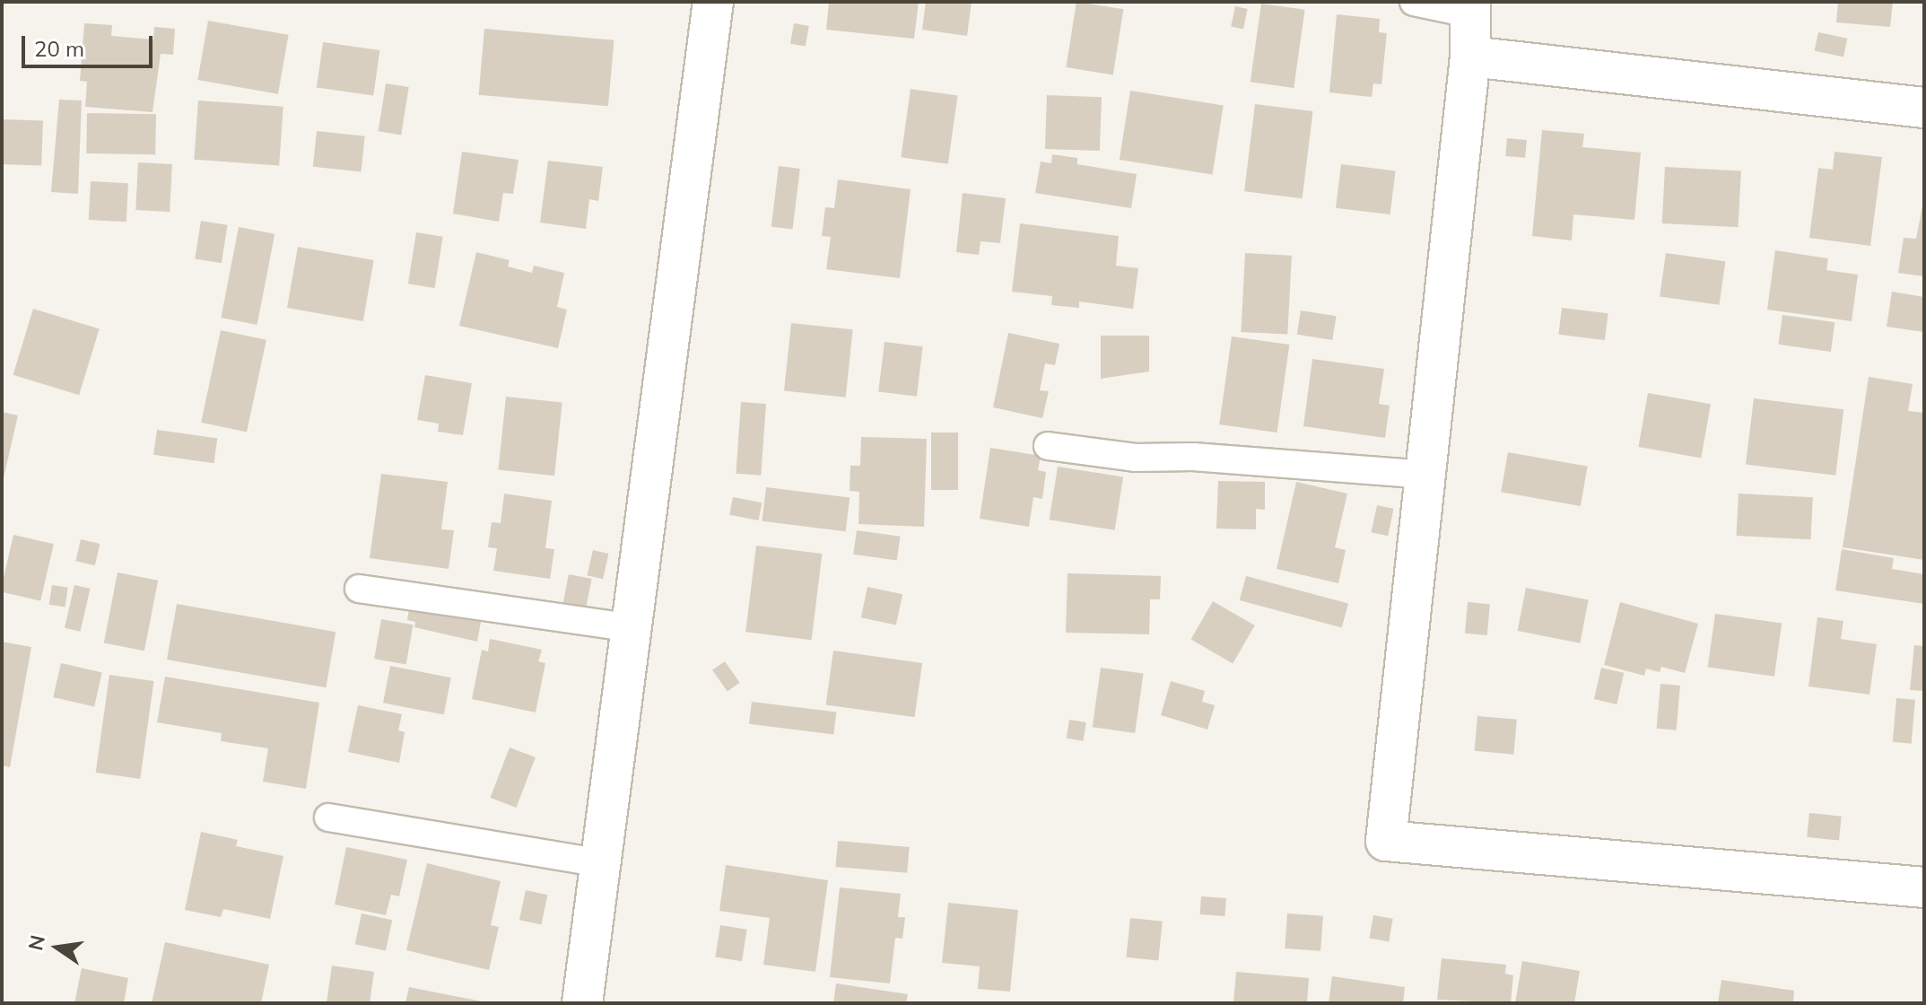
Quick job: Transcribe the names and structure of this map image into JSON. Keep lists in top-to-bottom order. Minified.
{"scale_bar":"20 m","north":"left"}
